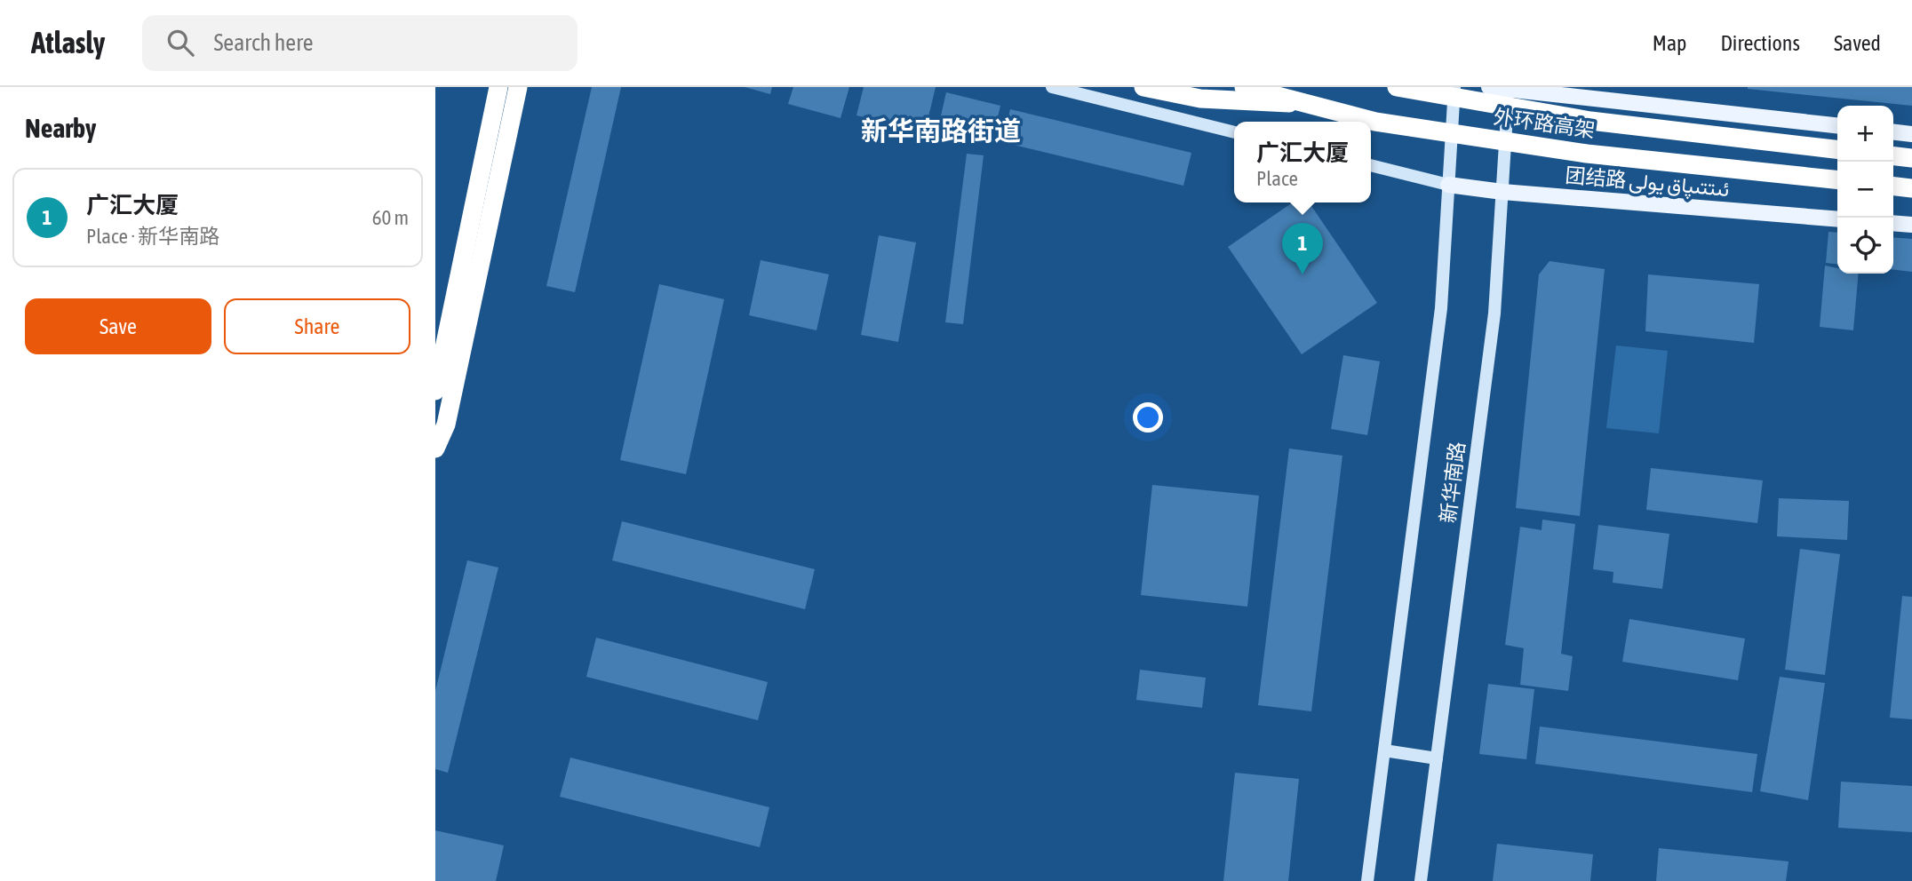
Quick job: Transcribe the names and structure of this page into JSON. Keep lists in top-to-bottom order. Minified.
{"streets":{"highway":["外环路高架"],"main road":["团结路 ئىتتىپاق يولى","新华南路"]},"crossings":[["团结路 ئىتتىپاق يولى","新华南路"]],"districts":["新华南路街道"],"page":{"header":"Atlasly","search":"Search here","nav":["Map","Directions","Saved"],"heading":"Nearby","map_buttons":["+","−"],"popup":["广汇大厦","Place"],"list":[{"mark":"1","name":"广汇大厦","note":"Place · 新华南路","value":"60 m"}],"pins":"1","buttons":["Save","Share"]}}
